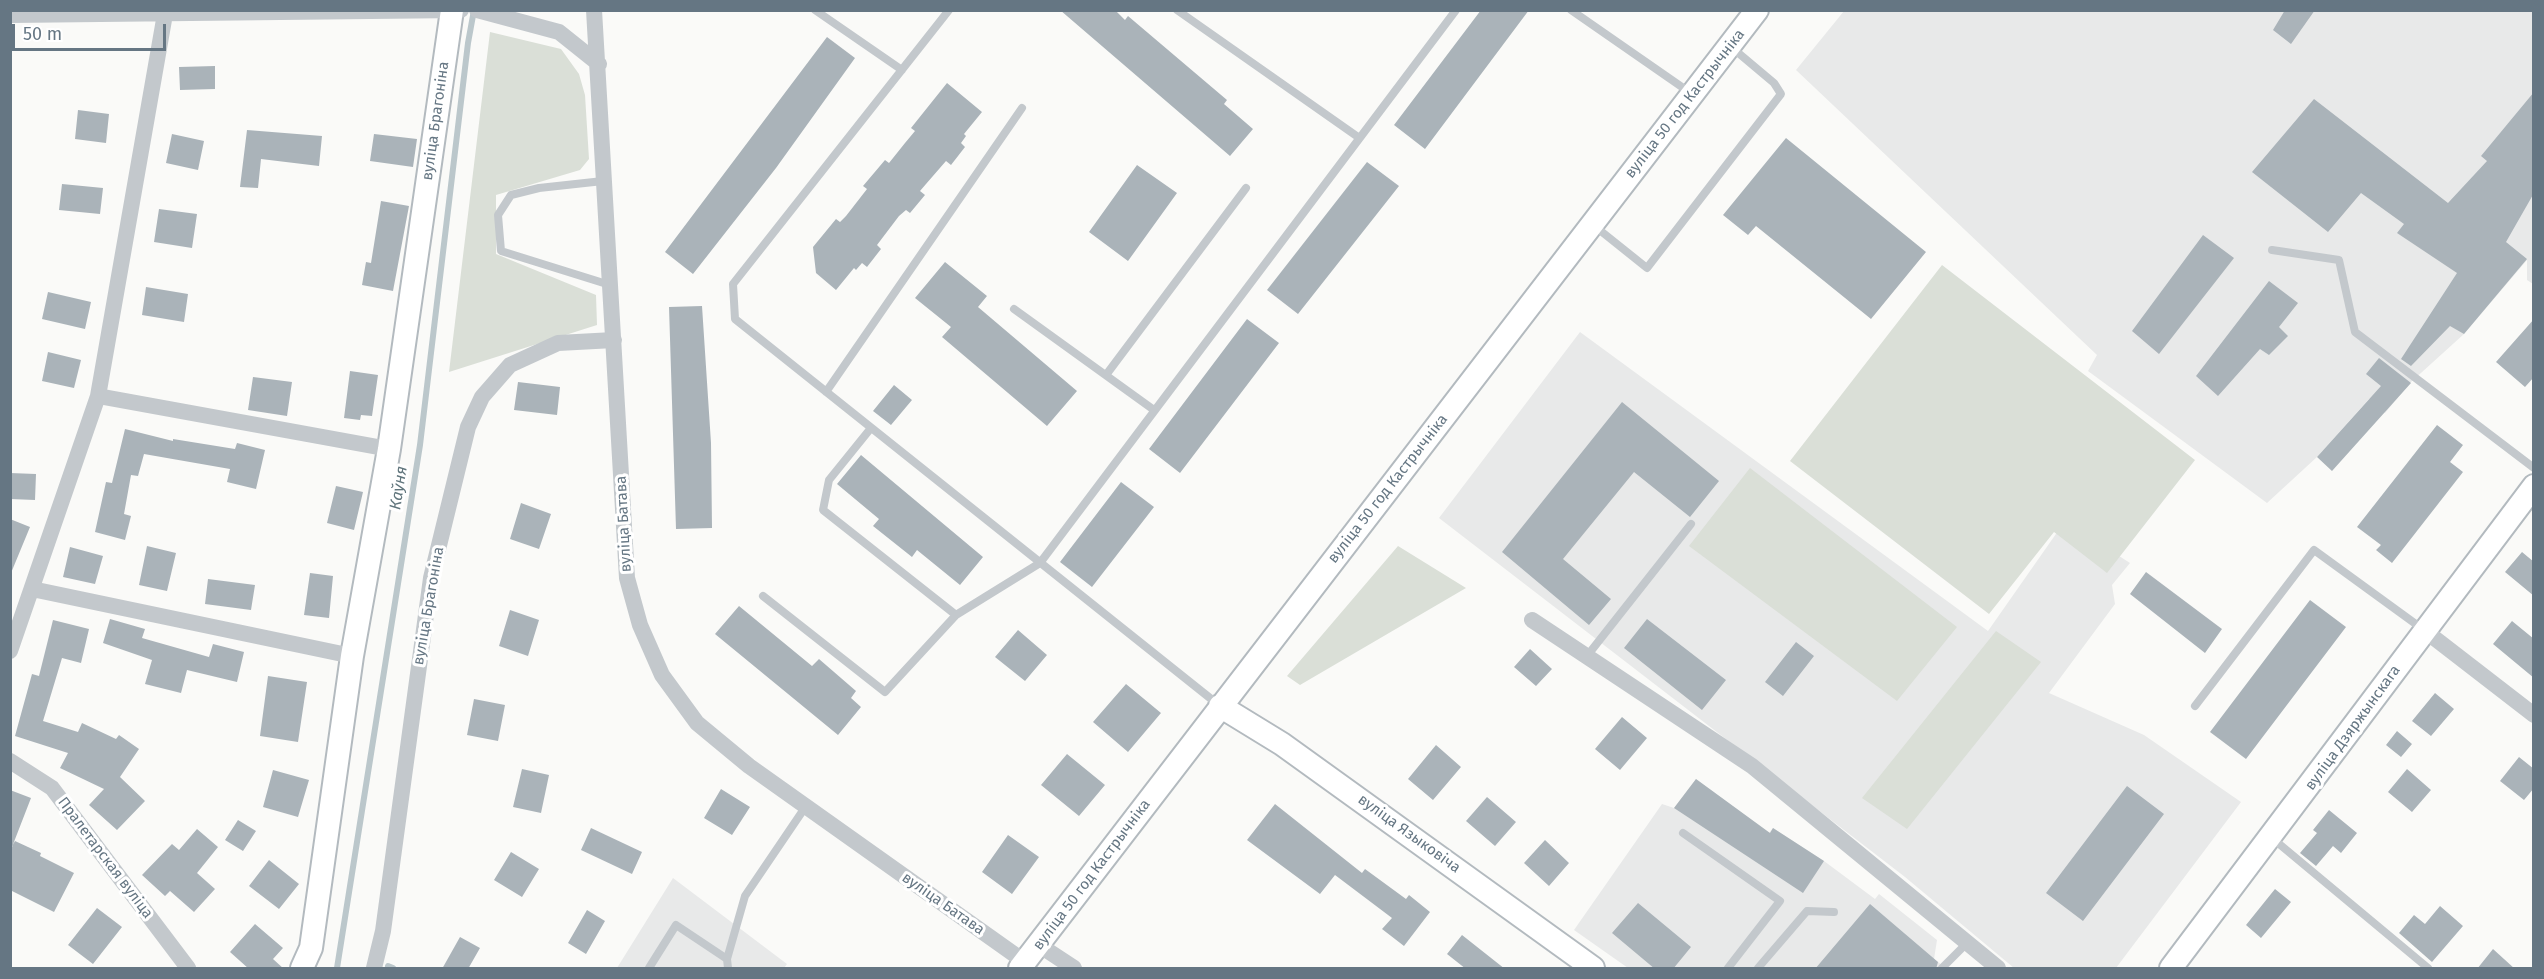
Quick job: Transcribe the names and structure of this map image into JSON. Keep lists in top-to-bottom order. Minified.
{"streets":{"street":["вуліца 50 год Кастрычніка","вуліца Брагоніна","вуліца Батава","вуліца Дзяржынскага","вуліца Языковіча","Пралетарская вуліца"]},"crossings":[["вуліца 50 год Кастрычніка","вуліца Батава"],["вуліца 50 год Кастрычніка","вуліца Языковіча"],["вуліца Брагоніна","вуліца Батава"]],"water":["Каўня"],"scale_bar":"50 m"}
